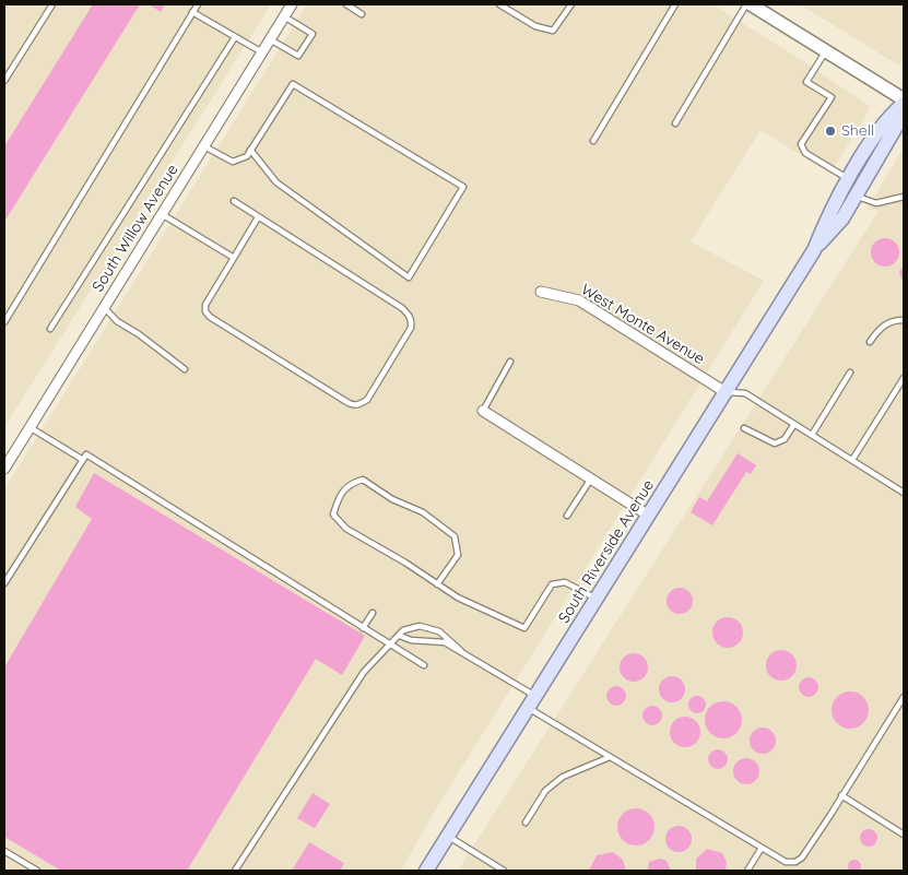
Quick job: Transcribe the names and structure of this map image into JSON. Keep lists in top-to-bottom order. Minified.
{"streets":{"main road":["South Riverside Avenue"],"street":["South Willow Avenue","West Monte Avenue"]},"crossings":[["West Monte Avenue","South Riverside Avenue"]],"places":["Shell"]}
